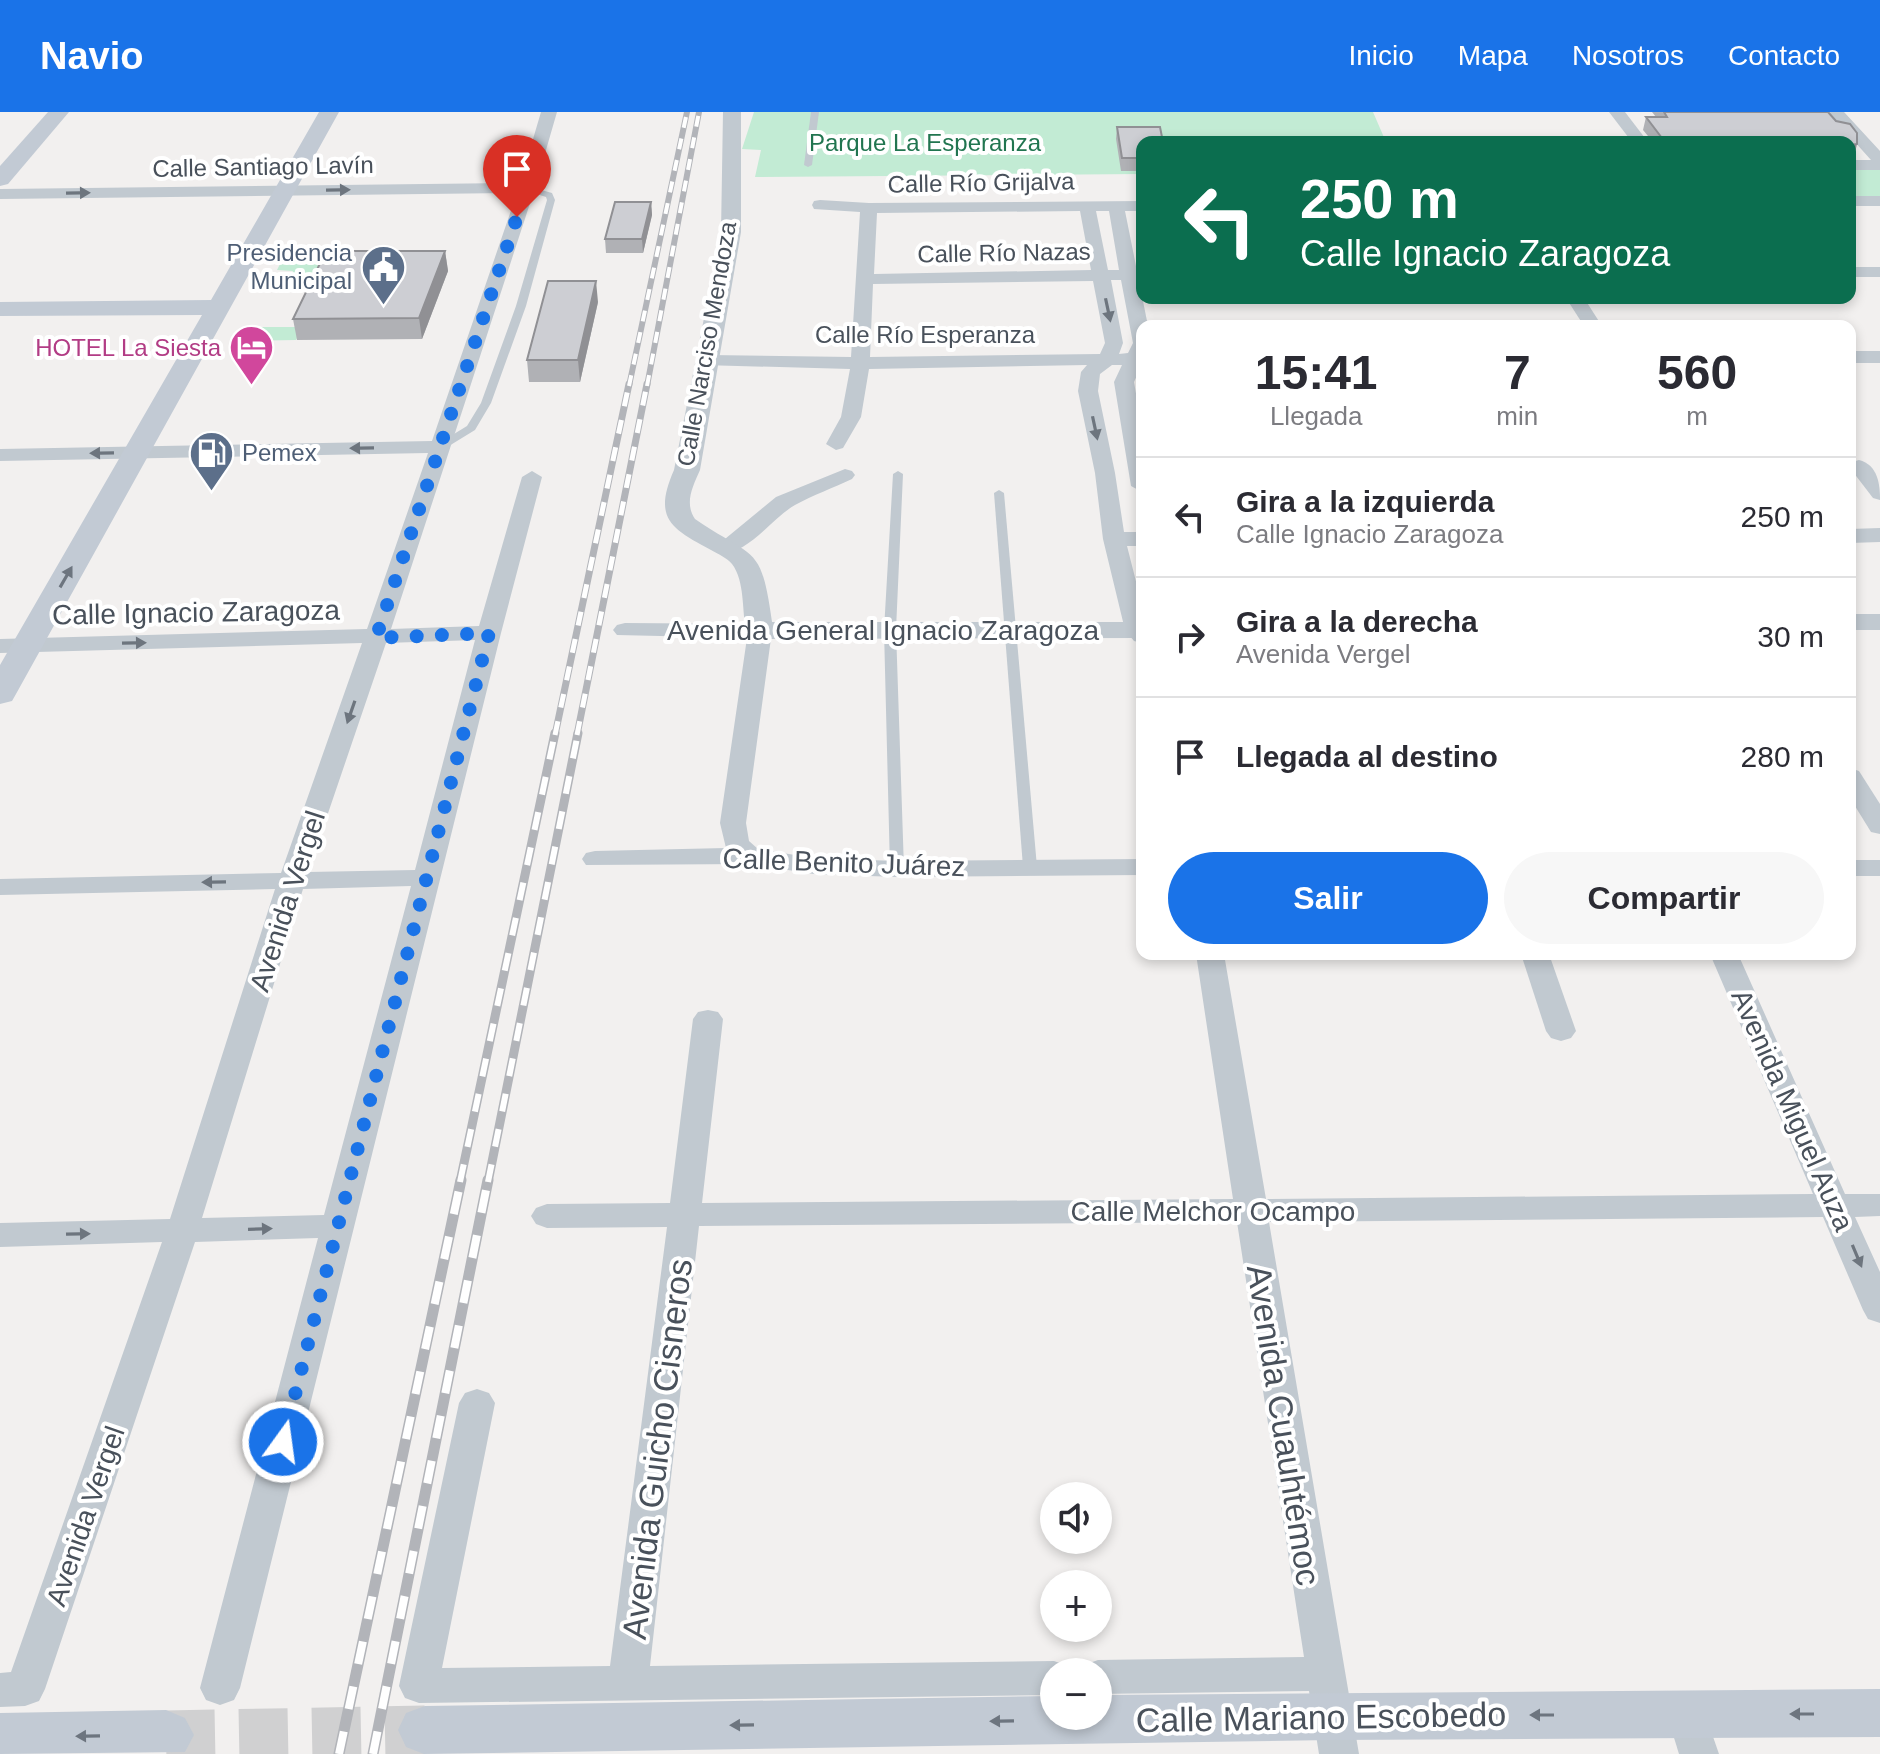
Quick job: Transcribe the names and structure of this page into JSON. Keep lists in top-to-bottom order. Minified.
{"streets":{"main road":["Calle Mariano Escobedo"],"street":["Calle Santiago Lavín","Calle Río Grijalva","Calle Río Nazas","Calle Río Esperanza","Calle Narciso Mendoza","Calle Ignacio Zaragoza","Avenida General Ignacio Zaragoza","Calle Benito Juárez","Avenida Vergel","Avenida Miguel Auza","Calle Melchor Ocampo","Avenida Cuauhtémoc","Avenida Guicho Cisneros"]},"crossings":[["Calle Santiago Lavín","Avenida Vergel"],["Calle Río Esperanza","Calle Narciso Mendoza"],["Calle Narciso Mendoza","Avenida General Ignacio Zaragoza"],["Calle Ignacio Zaragoza","Avenida Vergel"],["Avenida Miguel Auza","Calle Melchor Ocampo"],["Calle Melchor Ocampo","Avenida Cuauhtémoc"],["Calle Melchor Ocampo","Avenida Guicho Cisneros"],["Avenida Cuauhtémoc","Calle Mariano Escobedo"]],"one_way":["Calle Santiago Lavín","Calle Mariano Escobedo"],"parks":["Parque La Esperanza"],"places":{"public building":["Presidencia Municipal"],"hotel":["HOTEL La Siesta"],"fuel station":["Pemex"]},"page":{"header":"Navio","nav":["Inicio","Mapa","Nosotros","Contacto"],"turn":["250 m","Calle Ignacio Zaragoza"],"eta":["15:41","Llegada","7","min","560","m"],"list":[{"name":"Gira a la izquierda","note":"Calle Ignacio Zaragoza","value":"250 m"},{"name":"Gira a la derecha","note":"Avenida Vergel","value":"30 m"},{"name":"Llegada al destino","value":"280 m"}],"buttons":["Salir","Compartir"],"map_buttons":["+","−"]}}
